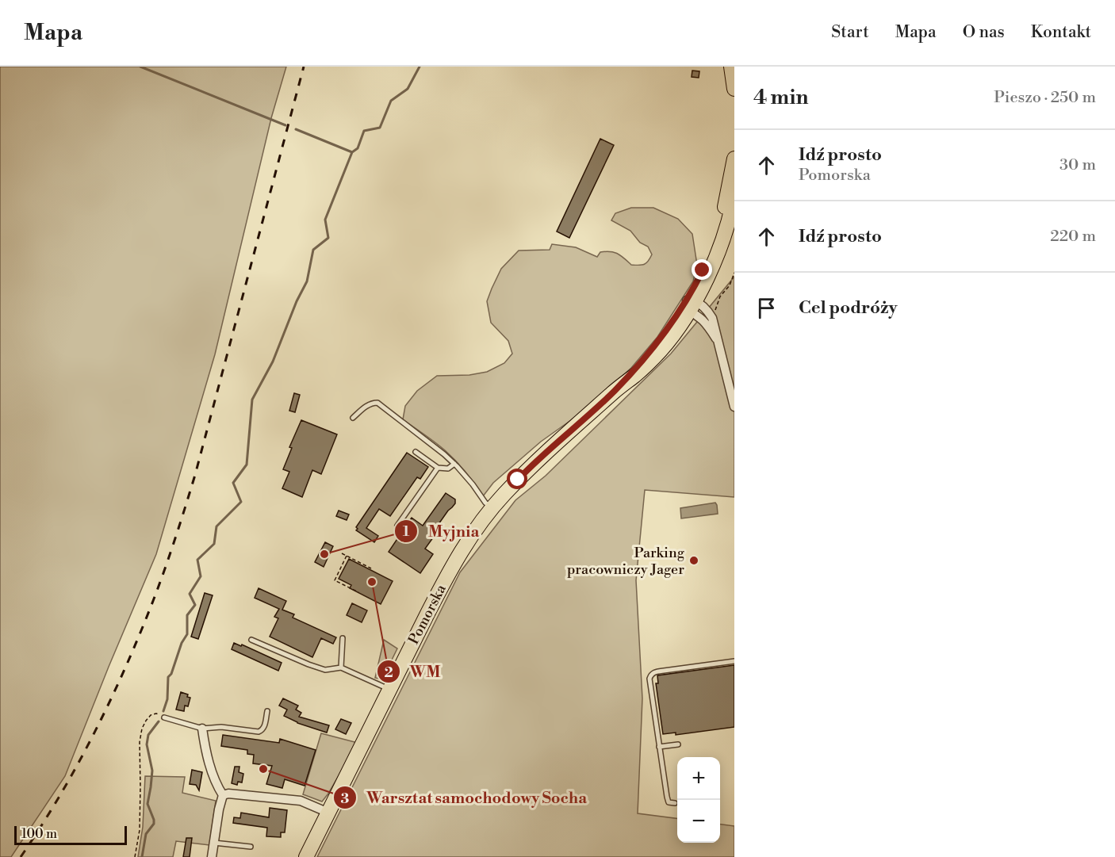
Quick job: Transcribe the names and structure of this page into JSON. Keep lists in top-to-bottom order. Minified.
{"streets":{"main road":["Pomorska"]},"places":["Myjnia","Parking pracowniczy Jager","WM","Warsztat samochodowy Socha"],"scale_bar":"100 m","page":{"header":"Mapa","nav":["Start","Mapa","O nas","Kontakt"],"heading":["4 min","Pieszo · 250 m"],"list":[["Idź prosto","Pomorska","30 m"],["Idź prosto","220 m"],"Cel podróży"],"map_buttons":["+","−"],"scale":"100 m"}}
